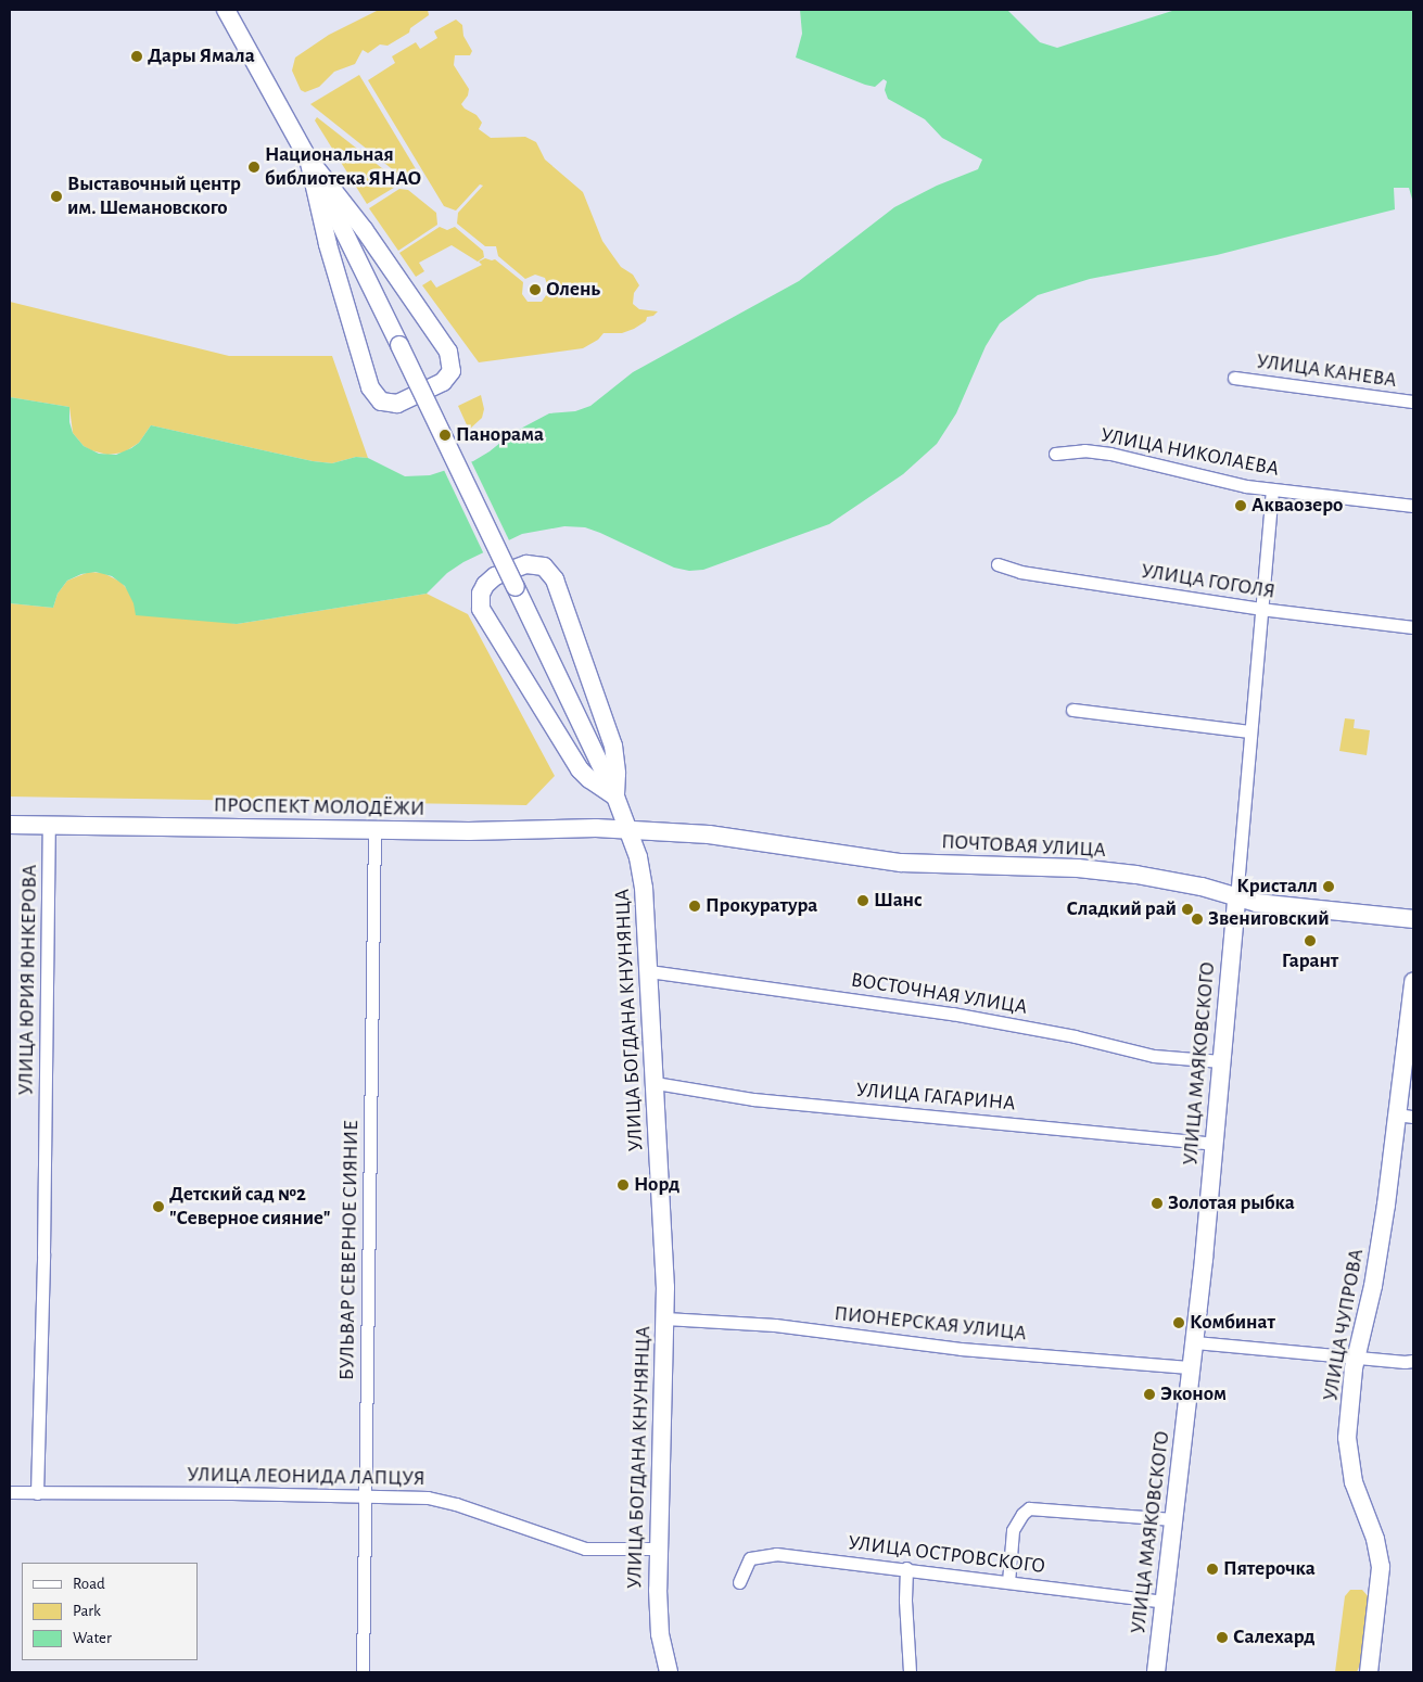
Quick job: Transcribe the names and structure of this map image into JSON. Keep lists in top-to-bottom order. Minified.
{"streets":{"street":["УЛИЦА КАНЕВА","УЛИЦА НИКОЛАЕВА","УЛИЦА ГОГОЛЯ","ПРОСПЕКТ МОЛОДЁЖИ","ПОЧТОВАЯ УЛИЦА","УЛИЦА ЮРИЯ ЮНКЕРОВА","ВОСТОЧНАЯ УЛИЦА","УЛИЦА БОГДАНА КНУНЯНЦА","УЛИЦА МАЯКОВСКОГО","УЛИЦА ГАГАРИНА","БУЛЬВАР СЕВЕРНОЕ СИЯНИЕ","ПИОНЕРСКАЯ УЛИЦА","УЛИЦА ЧУПРОВА","УЛИЦА ЛЕОНИДА ЛАПЦУЯ","УЛИЦА ОСТРОВСКОГО"]},"crossings":[["УЛИЦА НИКОЛАЕВА","УЛИЦА МАЯКОВСКОГО"],["УЛИЦА ГОГОЛЯ","УЛИЦА МАЯКОВСКОГО"],["ПРОСПЕКТ МОЛОДЁЖИ","ПОЧТОВАЯ УЛИЦА"],["ПРОСПЕКТ МОЛОДЁЖИ","УЛИЦА ЮРИЯ ЮНКЕРОВА"],["ПРОСПЕКТ МОЛОДЁЖИ","УЛИЦА БОГДАНА КНУНЯНЦА"],["ПРОСПЕКТ МОЛОДЁЖИ","БУЛЬВАР СЕВЕРНОЕ СИЯНИЕ"],["ПОЧТОВАЯ УЛИЦА","УЛИЦА БОГДАНА КНУНЯНЦА"],["ПОЧТОВАЯ УЛИЦА","УЛИЦА МАЯКОВСКОГО"],["УЛИЦА ЮРИЯ ЮНКЕРОВА","УЛИЦА ЛЕОНИДА ЛАПЦУЯ"],["ВОСТОЧНАЯ УЛИЦА","УЛИЦА БОГДАНА КНУНЯНЦА"],["ВОСТОЧНАЯ УЛИЦА","УЛИЦА МАЯКОВСКОГО"],["УЛИЦА БОГДАНА КНУНЯНЦА","УЛИЦА ГАГАРИНА"],["УЛИЦА БОГДАНА КНУНЯНЦА","ПИОНЕРСКАЯ УЛИЦА"],["УЛИЦА БОГДАНА КНУНЯНЦА","УЛИЦА ЛЕОНИДА ЛАПЦУЯ"],["УЛИЦА МАЯКОВСКОГО","УЛИЦА ГАГАРИНА"],["УЛИЦА МАЯКОВСКОГО","ПИОНЕРСКАЯ УЛИЦА"],["УЛИЦА МАЯКОВСКОГО","УЛИЦА ОСТРОВСКОГО"],["БУЛЬВАР СЕВЕРНОЕ СИЯНИЕ","УЛИЦА ЛЕОНИДА ЛАПЦУЯ"]],"places":["Дары Ямала","Национальная библиотека ЯНАО","Выставочный центр им. Шемановского","Олень","Панорама","Акваозеро","Кристалл","Шанс","Прокуратура","Сладкий рай","Звениговский","Гарант","Норд","Золотая рыбка","Детский сад №2 \"Северное сияние\"","Комбинат","Эконом","Пятерочка","Салехард"],"legend":["Road","Park","Water"]}
